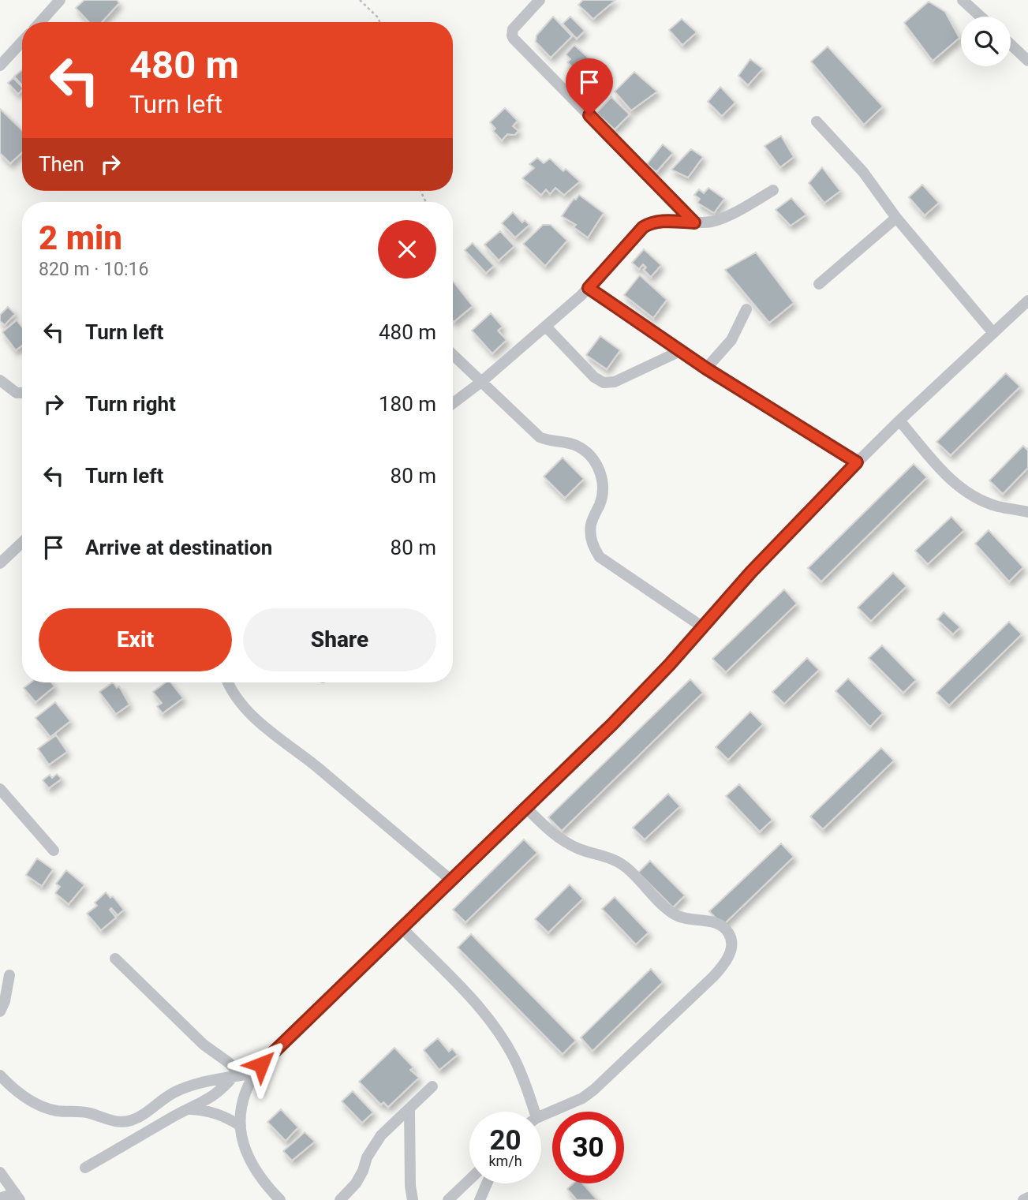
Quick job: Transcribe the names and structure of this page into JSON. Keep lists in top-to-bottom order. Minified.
{"page":{"turn":["480 m","Turn left"],"then":"Then","heading":["2 min","820 m · 10:16"],"list":[{"name":"Turn left","value":"480 m"},{"name":"Turn right","value":"180 m"},{"name":"Turn left","value":"80 m"},{"name":"Arrive at destination","value":"80 m"}],"buttons":["Exit","Share"],"speed":"20 km/h","limit":"30"}}
